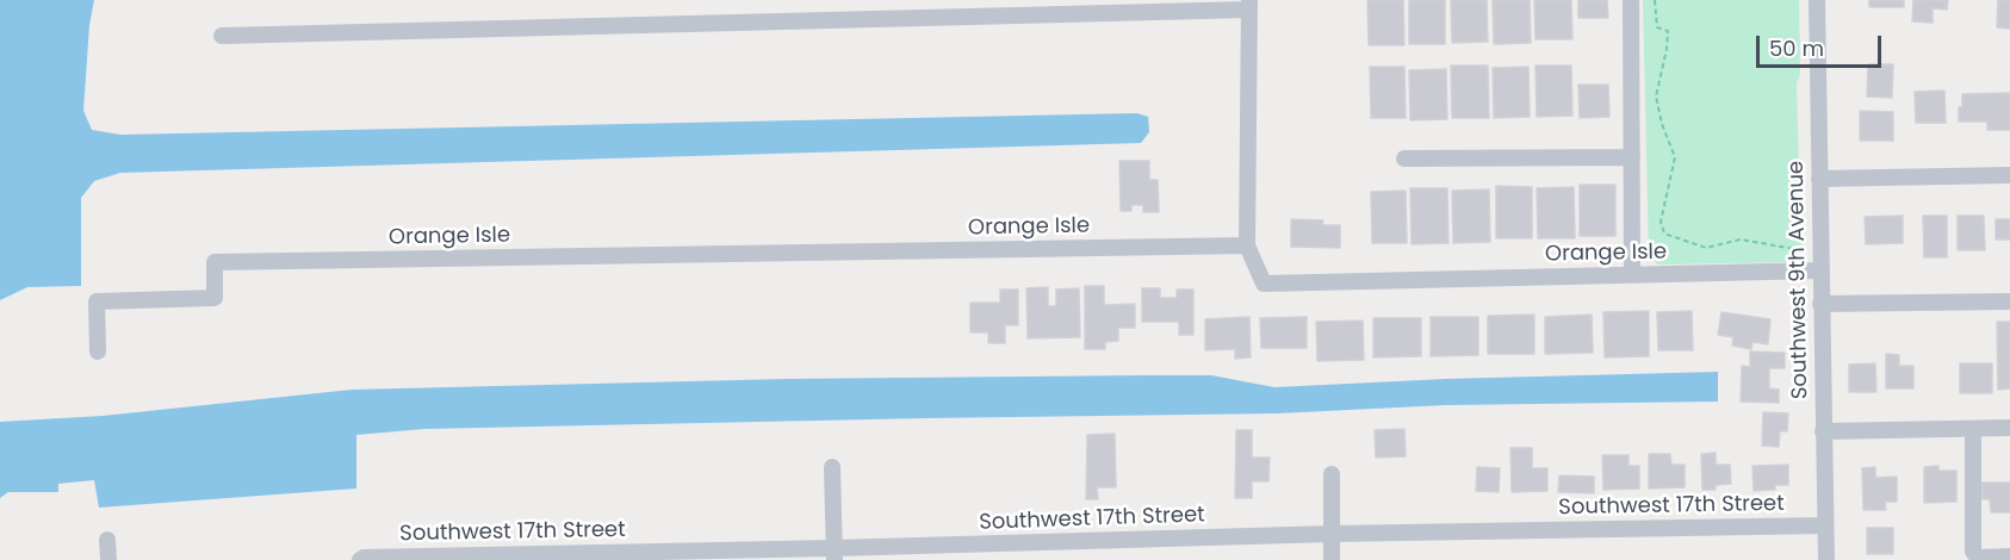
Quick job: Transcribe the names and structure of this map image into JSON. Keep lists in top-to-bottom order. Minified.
{"streets":{"street":["Orange Isle","Southwest 9th Avenue","Southwest 17th Street"]},"crossings":[["Orange Isle","Southwest 9th Avenue"],["Southwest 9th Avenue","Southwest 17th Street"]],"scale_bar":"50 m"}
